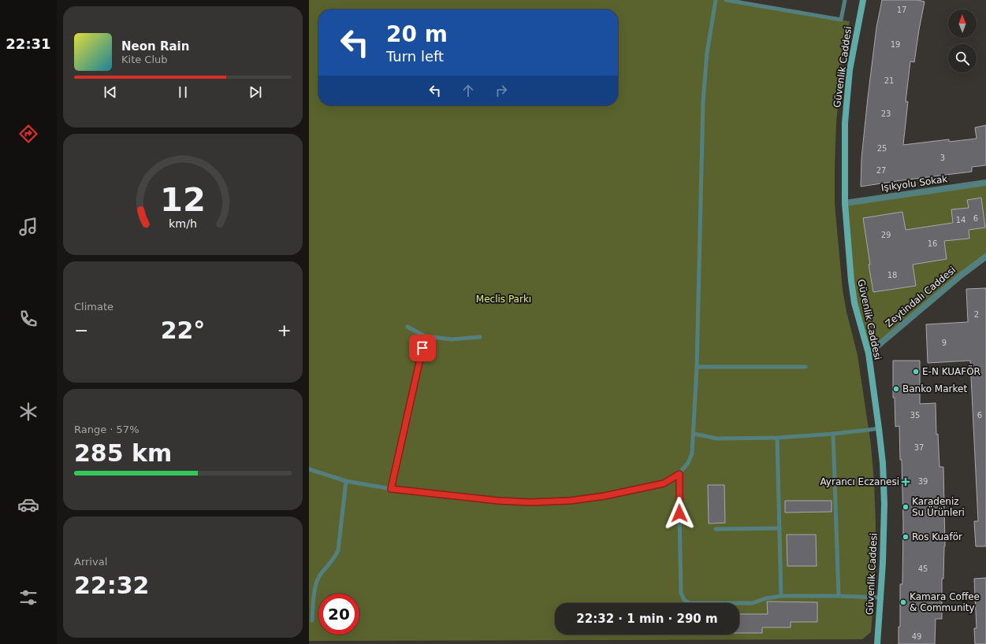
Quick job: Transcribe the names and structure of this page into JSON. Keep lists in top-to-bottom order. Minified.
{"streets":{"main road":["Güvenlik Caddesi"],"street":["Işıkyolu Sokak","Zeytindalı Caddesi"]},"crossings":[["Güvenlik Caddesi","Işıkyolu Sokak"],["Güvenlik Caddesi","Zeytindalı Caddesi"]],"parks":["Meclis Parkı"],"places":{"other":["E-N KUAFÖR","Banko Market","Karadeniz Su Ürünleri","Ros Kuaför","Kamara Coffee & Community"],"health":["Ayrancı Eczanesi"]},"house_numbers":["17","19","21","23","25","3","27","6","14","29","16","18","2","9","35","6","37","39","45","49"],"north":"top","page":{"tabs":"22:31","turn":["20 m","Turn left"],"song":["Neon Rain","Kite Club"],"tile":["Climate",["Range · 57%","285 km"],["Arrival","22:32"]],"heat":["−","22°","+"],"limit":"20","trip":"22:32 · 1 min · 290 m","gauge":["12","km/h"]}}
